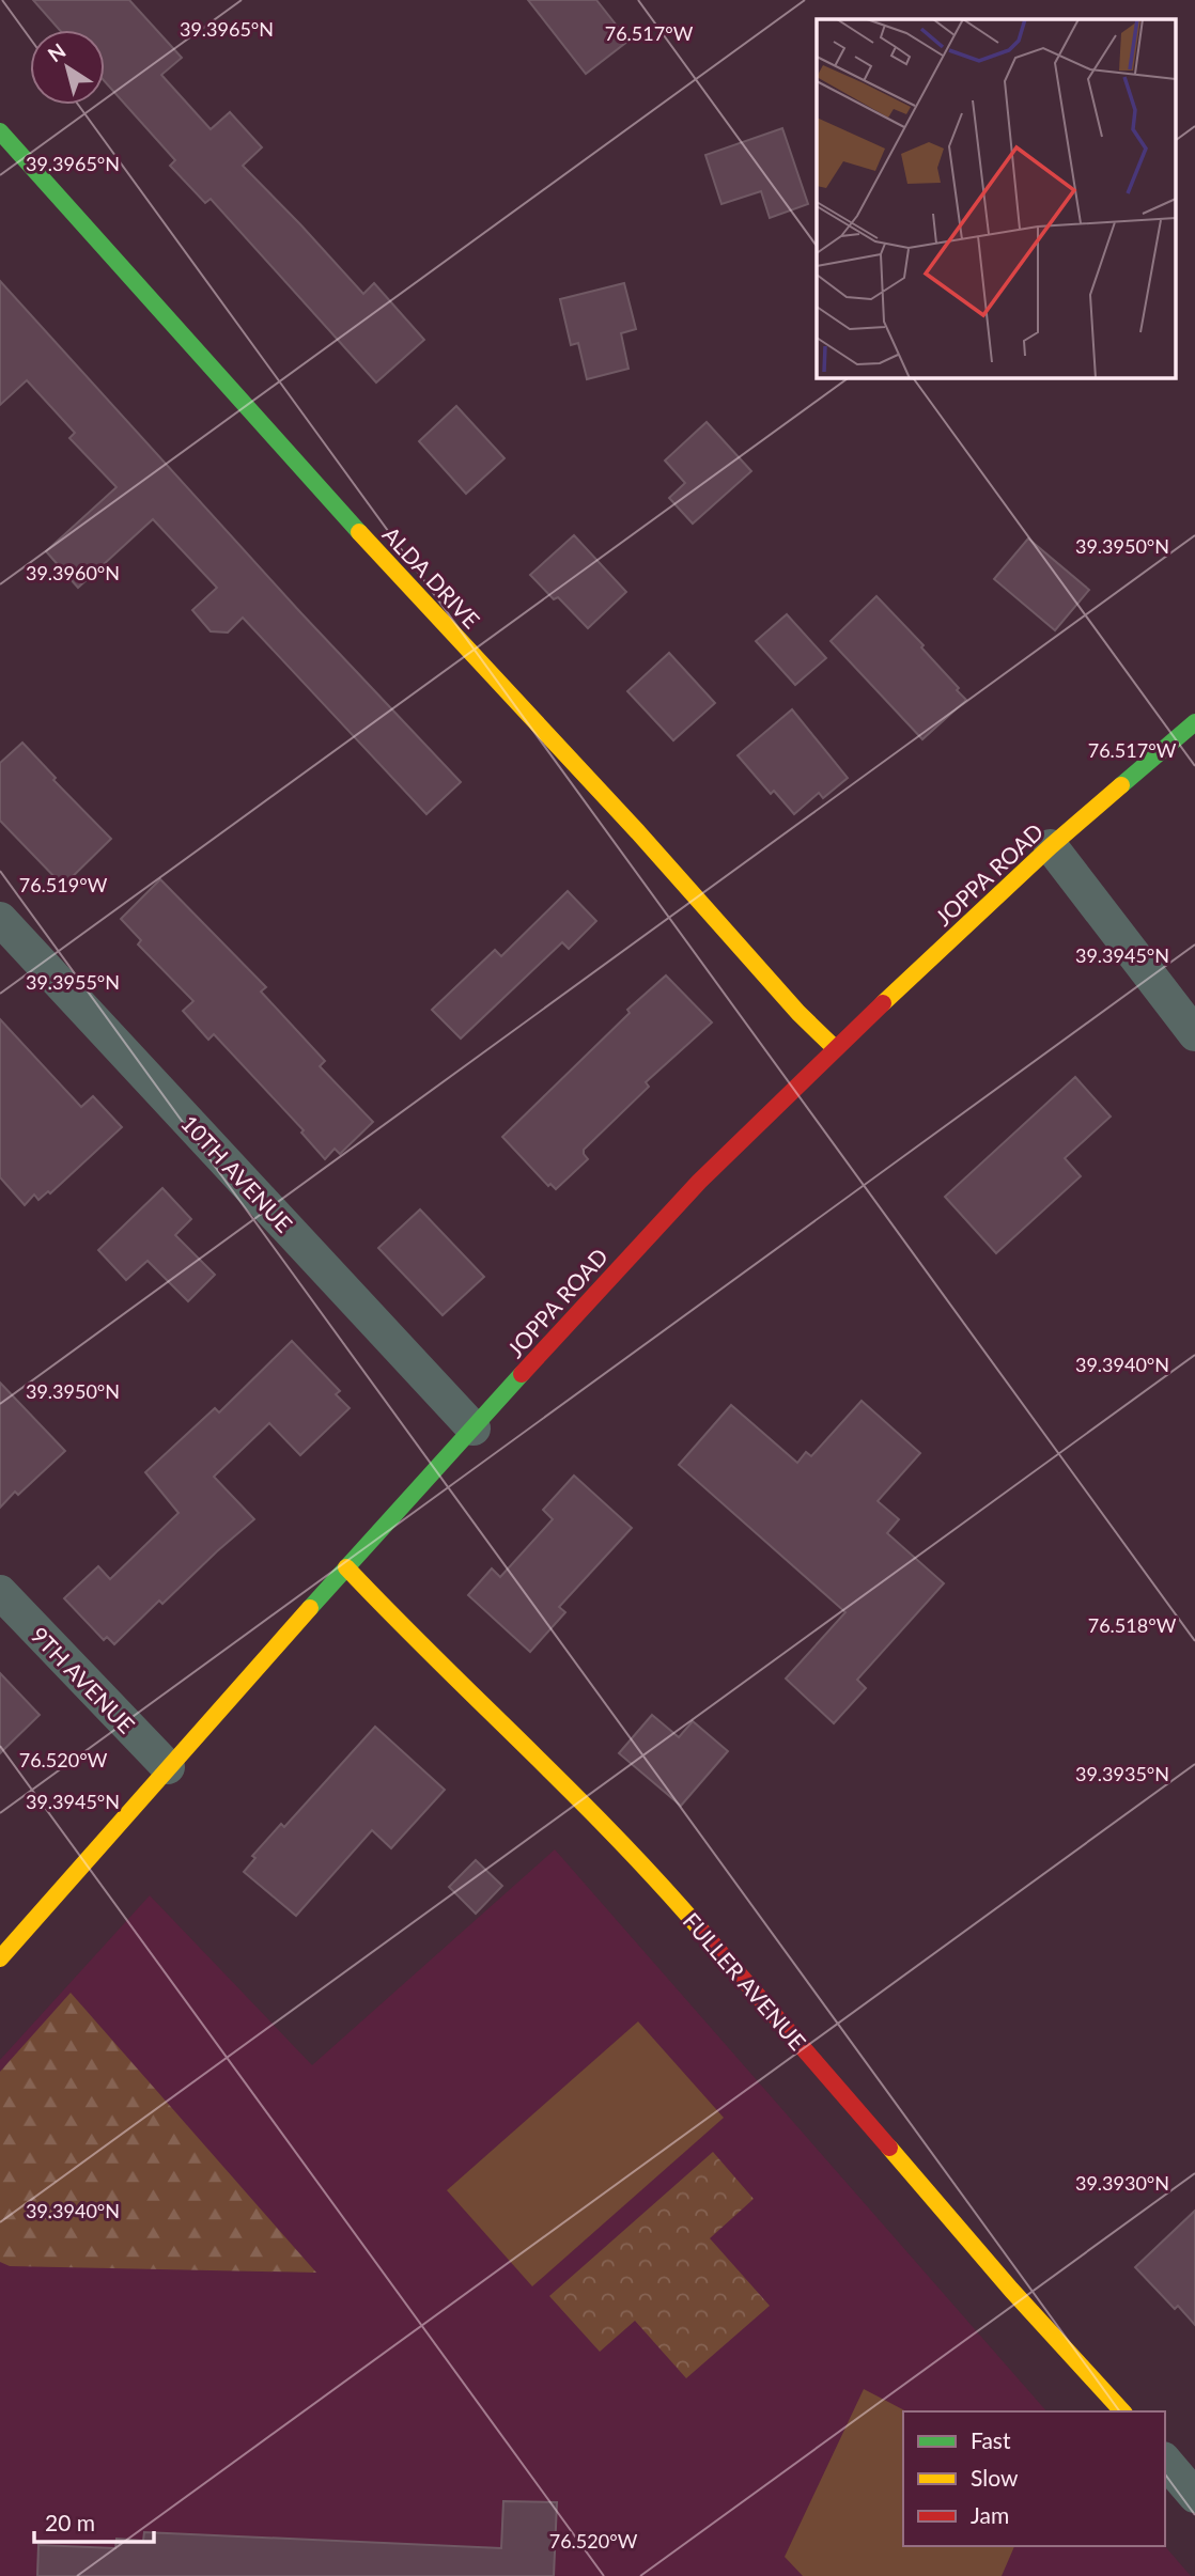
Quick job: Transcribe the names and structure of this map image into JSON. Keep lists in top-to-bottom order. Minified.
{"streets":{"street":["ALDA DRIVE","JOPPA ROAD","10TH AVENUE","9TH AVENUE","FULLER AVENUE"]},"crossings":[["ALDA DRIVE","JOPPA ROAD"],["JOPPA ROAD","10TH AVENUE"],["JOPPA ROAD","9TH AVENUE"],["JOPPA ROAD","FULLER AVENUE"]],"legend":["Fast","Slow","Jam"],"scale_bar":"20 m","north":"top left","coordinates":["39.3965°N","76.517°W","39.3950°N","39.3960°N","76.519°W","39.3945°N","39.3955°N","39.3940°N","76.518°W","76.520°W","39.3935°N","39.3930°N"]}
